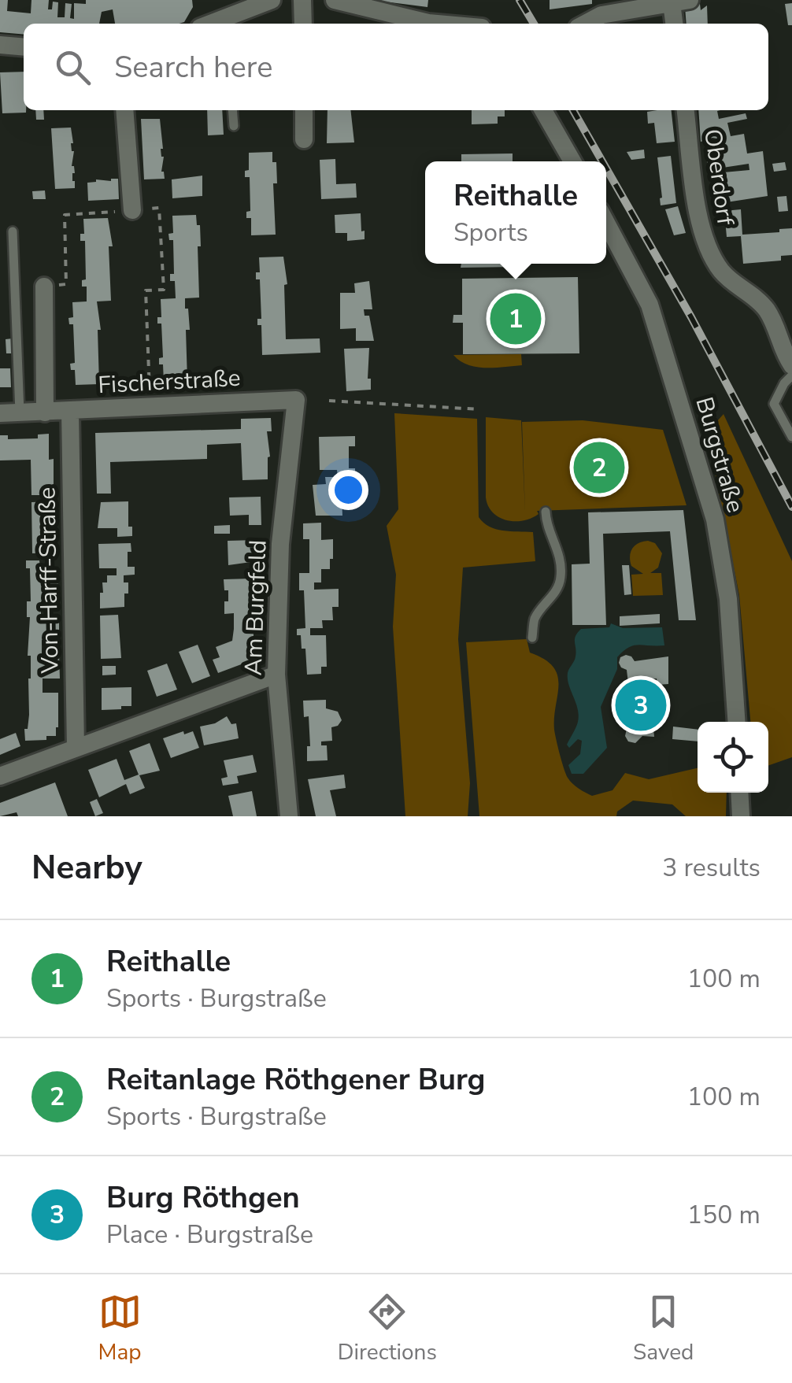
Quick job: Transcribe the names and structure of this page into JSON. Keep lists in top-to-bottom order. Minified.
{"streets":{"street":["Oberdorf","Fischerstraße","Burgstraße","Von-Harff-Straße","Am Burgfeld"]},"crossings":[["Fischerstraße","Von-Harff-Straße"],["Fischerstraße","Am Burgfeld"]],"page":{"search":"Search here","popup":["Reithalle","Sports"],"pins":["1","2","3"],"heading":["Nearby","3 results"],"list":[{"mark":"1","name":"Reithalle","note":"Sports · Burgstraße","value":"100 m"},{"mark":"2","name":"Reitanlage Röthgener Burg","note":"Sports · Burgstraße","value":"100 m"},{"mark":"3","name":"Burg Röthgen","note":"Place · Burgstraße","value":"150 m"}],"nav":["Map","Directions","Saved"]}}
